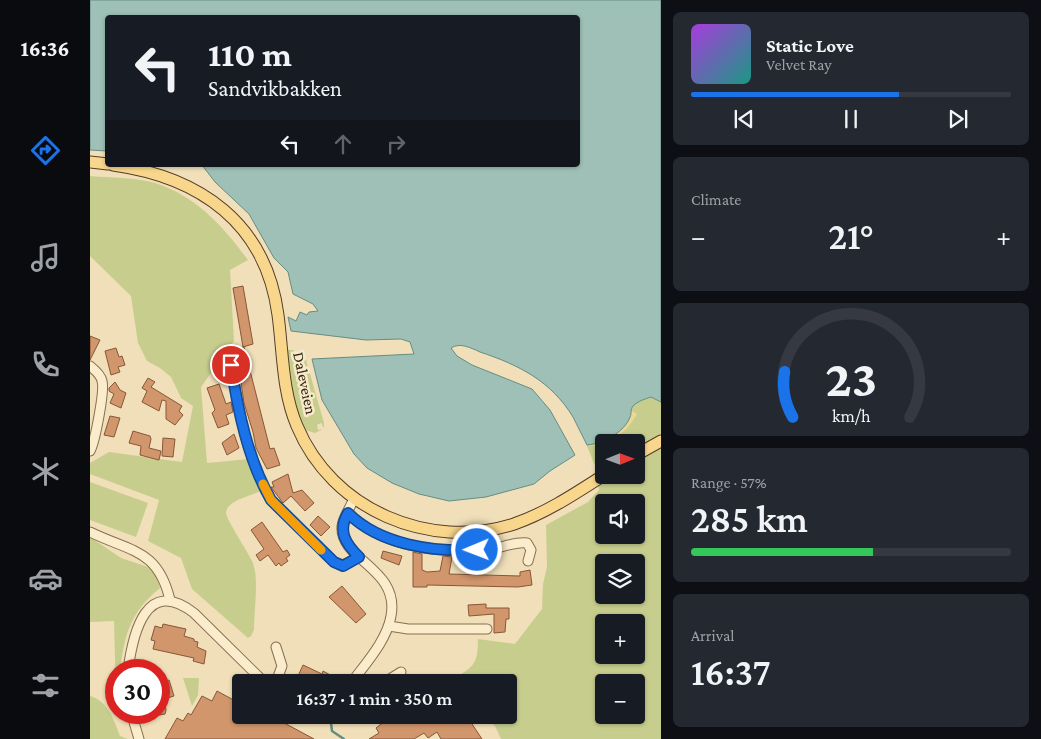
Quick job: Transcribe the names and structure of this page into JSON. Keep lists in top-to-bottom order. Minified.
{"streets":{"main road":["Daleveien"]},"north":"right","page":{"tabs":"16:36","turn":["110 m","Sandvikbakken"],"song":["Static Love","Velvet Ray"],"tile":["Climate",["Range · 57%","285 km"],["Arrival","16:37"]],"heat":["−","21°","+"],"map_buttons":["+","−"],"limit":"30","trip":"16:37 · 1 min · 350 m","gauge":["23","km/h"]}}
